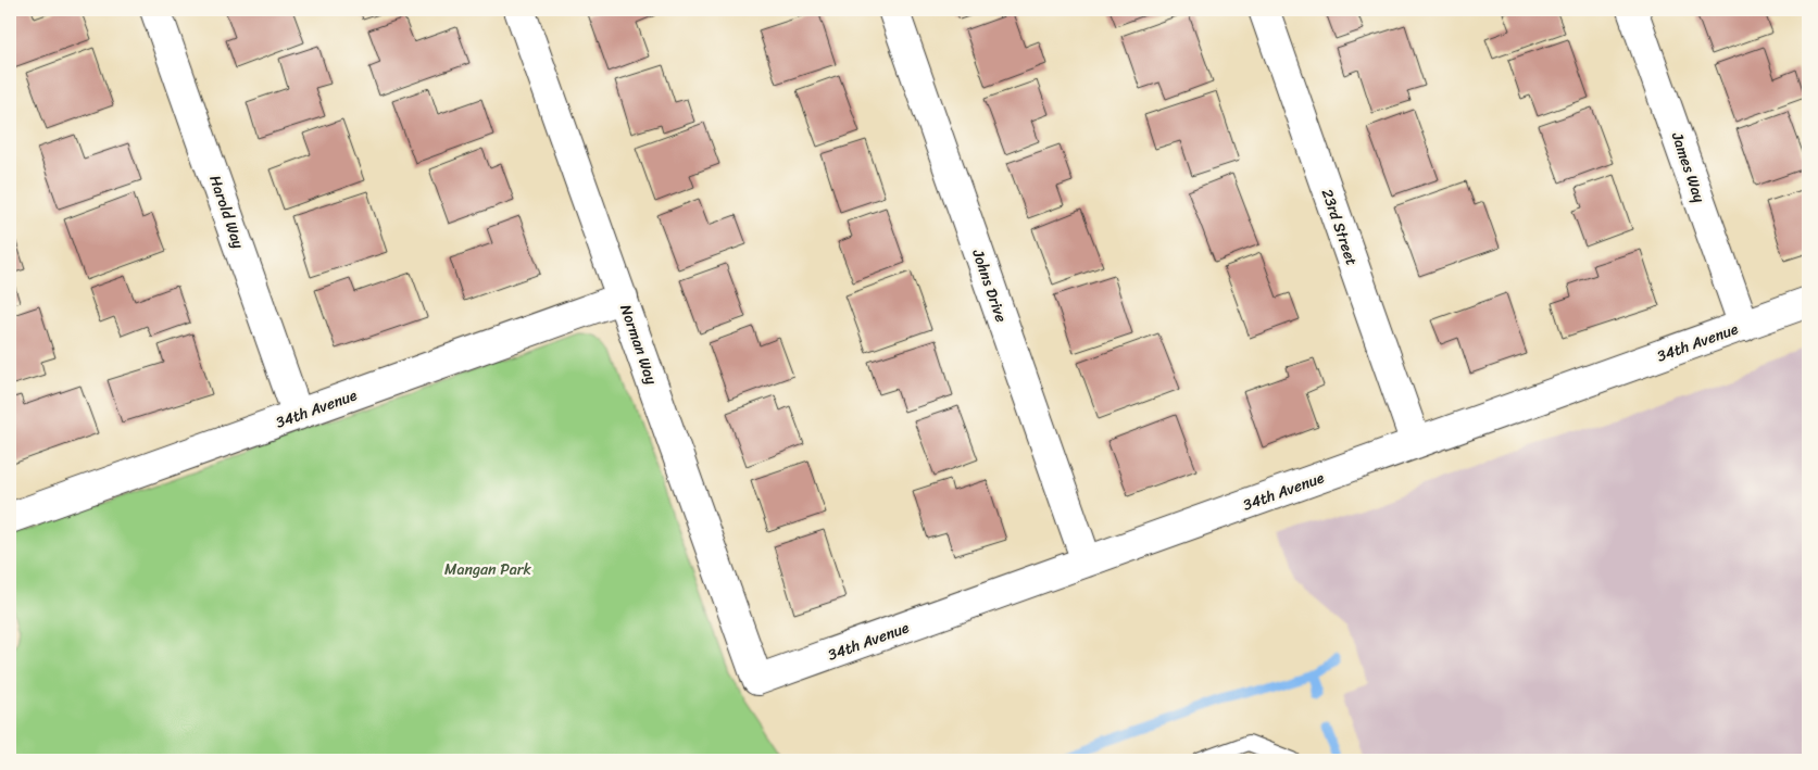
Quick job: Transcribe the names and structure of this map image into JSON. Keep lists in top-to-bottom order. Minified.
{"streets":{"street":["James Way","Harold Way","23rd Street","Johns Drive","34th Avenue","Norman Way"]},"crossings":[["James Way","34th Avenue"],["Harold Way","34th Avenue"],["23rd Street","34th Avenue"],["Johns Drive","34th Avenue"],["34th Avenue","Norman Way"]],"parks":["Mangan Park"]}
